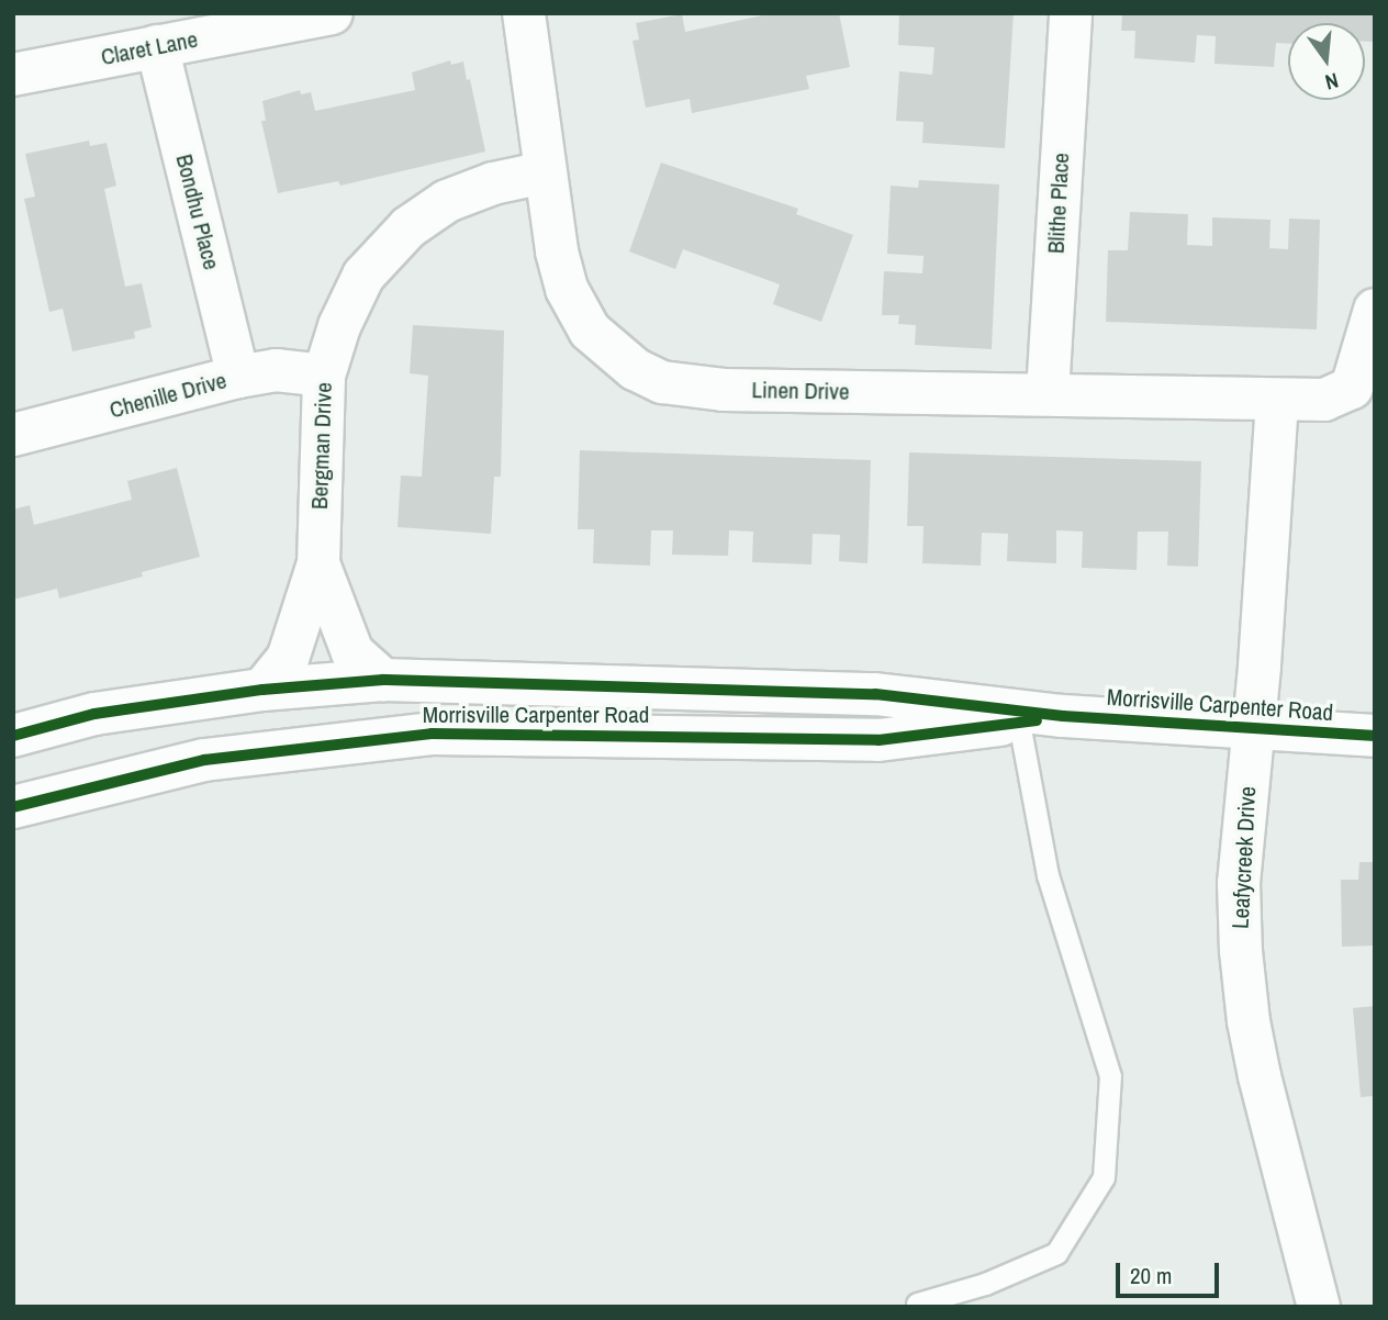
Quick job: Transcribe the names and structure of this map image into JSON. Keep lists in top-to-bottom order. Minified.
{"streets":{"street":["Claret Lane","Blithe Place","Bondhu Place","Linen Drive","Chenille Drive","Bergman Drive","Morrisville Carpenter Road","Leafycreek Drive"]},"crossings":[["Claret Lane","Bondhu Place"],["Blithe Place","Linen Drive"],["Bondhu Place","Chenille Drive"],["Linen Drive","Bergman Drive"],["Linen Drive","Leafycreek Drive"],["Chenille Drive","Bergman Drive"],["Bergman Drive","Morrisville Carpenter Road"],["Morrisville Carpenter Road","Leafycreek Drive"]],"scale_bar":"20 m","north":"bottom"}
